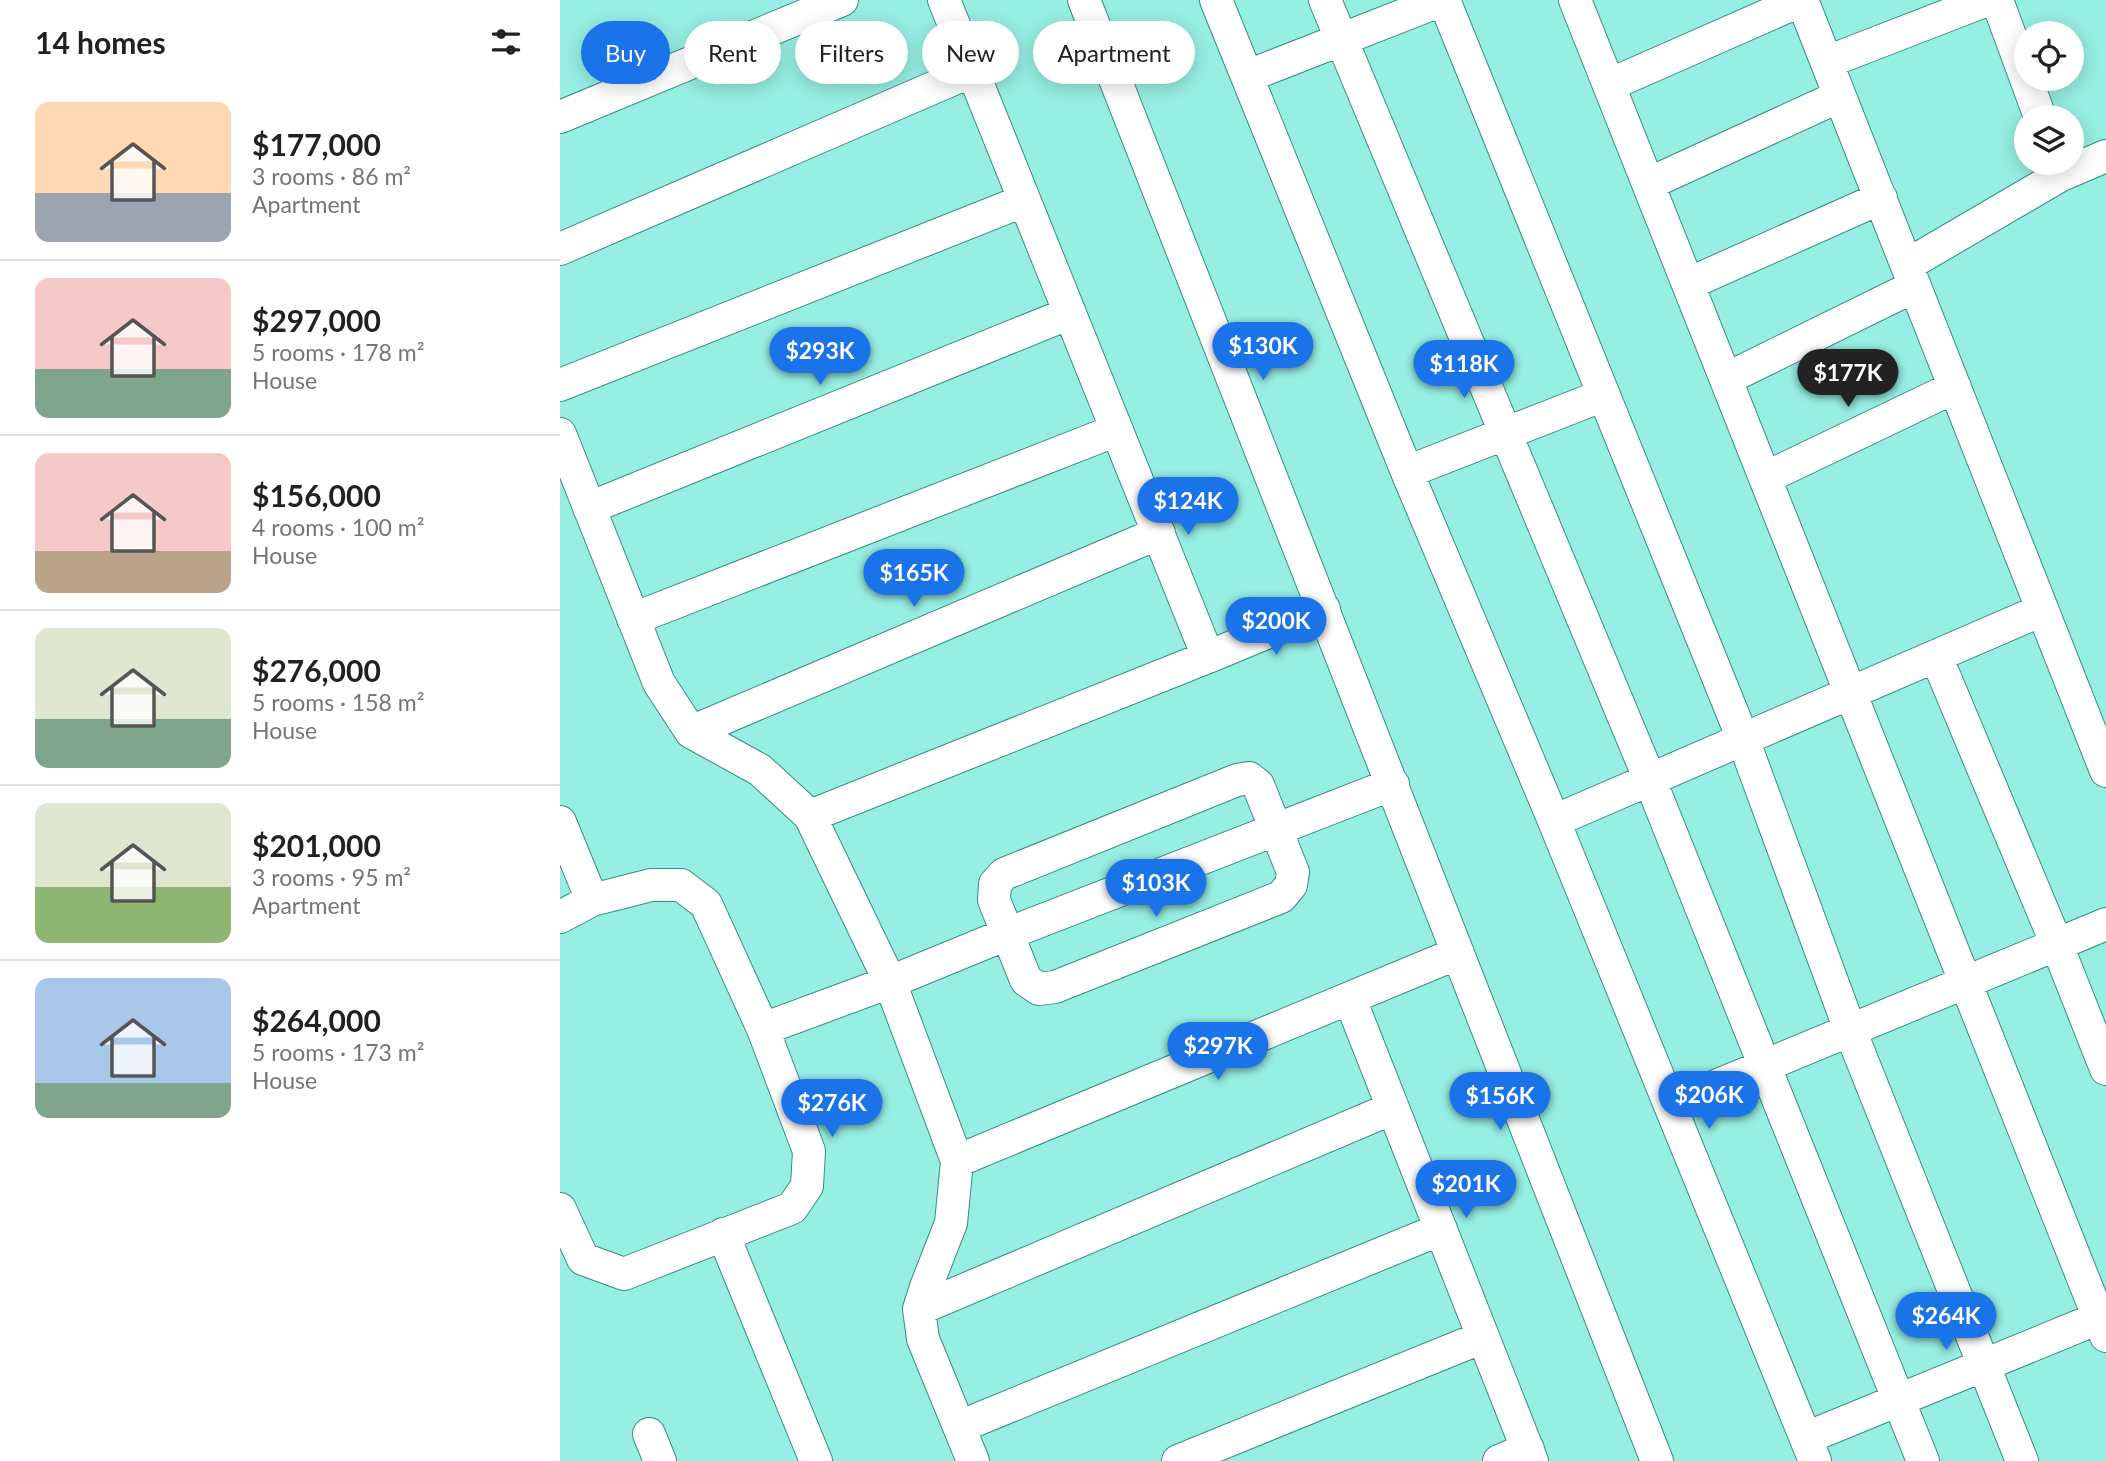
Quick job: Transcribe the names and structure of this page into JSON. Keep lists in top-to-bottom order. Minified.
{"page":{"heading":"14 homes","chip":["Buy","Rent","Filters","New","Apartment"],"list":[{"name":"$177,000","note":"3 rooms · 86 m² · Apartment"},{"name":"$297,000","note":"5 rooms · 178 m² · House"},{"name":"$156,000","note":"4 rooms · 100 m² · House"},{"name":"$276,000","note":"5 rooms · 158 m² · House"},{"name":"$201,000","note":"3 rooms · 95 m² · Apartment"},{"name":"$264,000","note":"5 rooms · 173 m² · House"}],"price":["$130K","$293K","$118K","$177K","$124K","$165K","$200K","$103K","$297K","$206K","$156K","$276K","$201K","$264K"]}}
